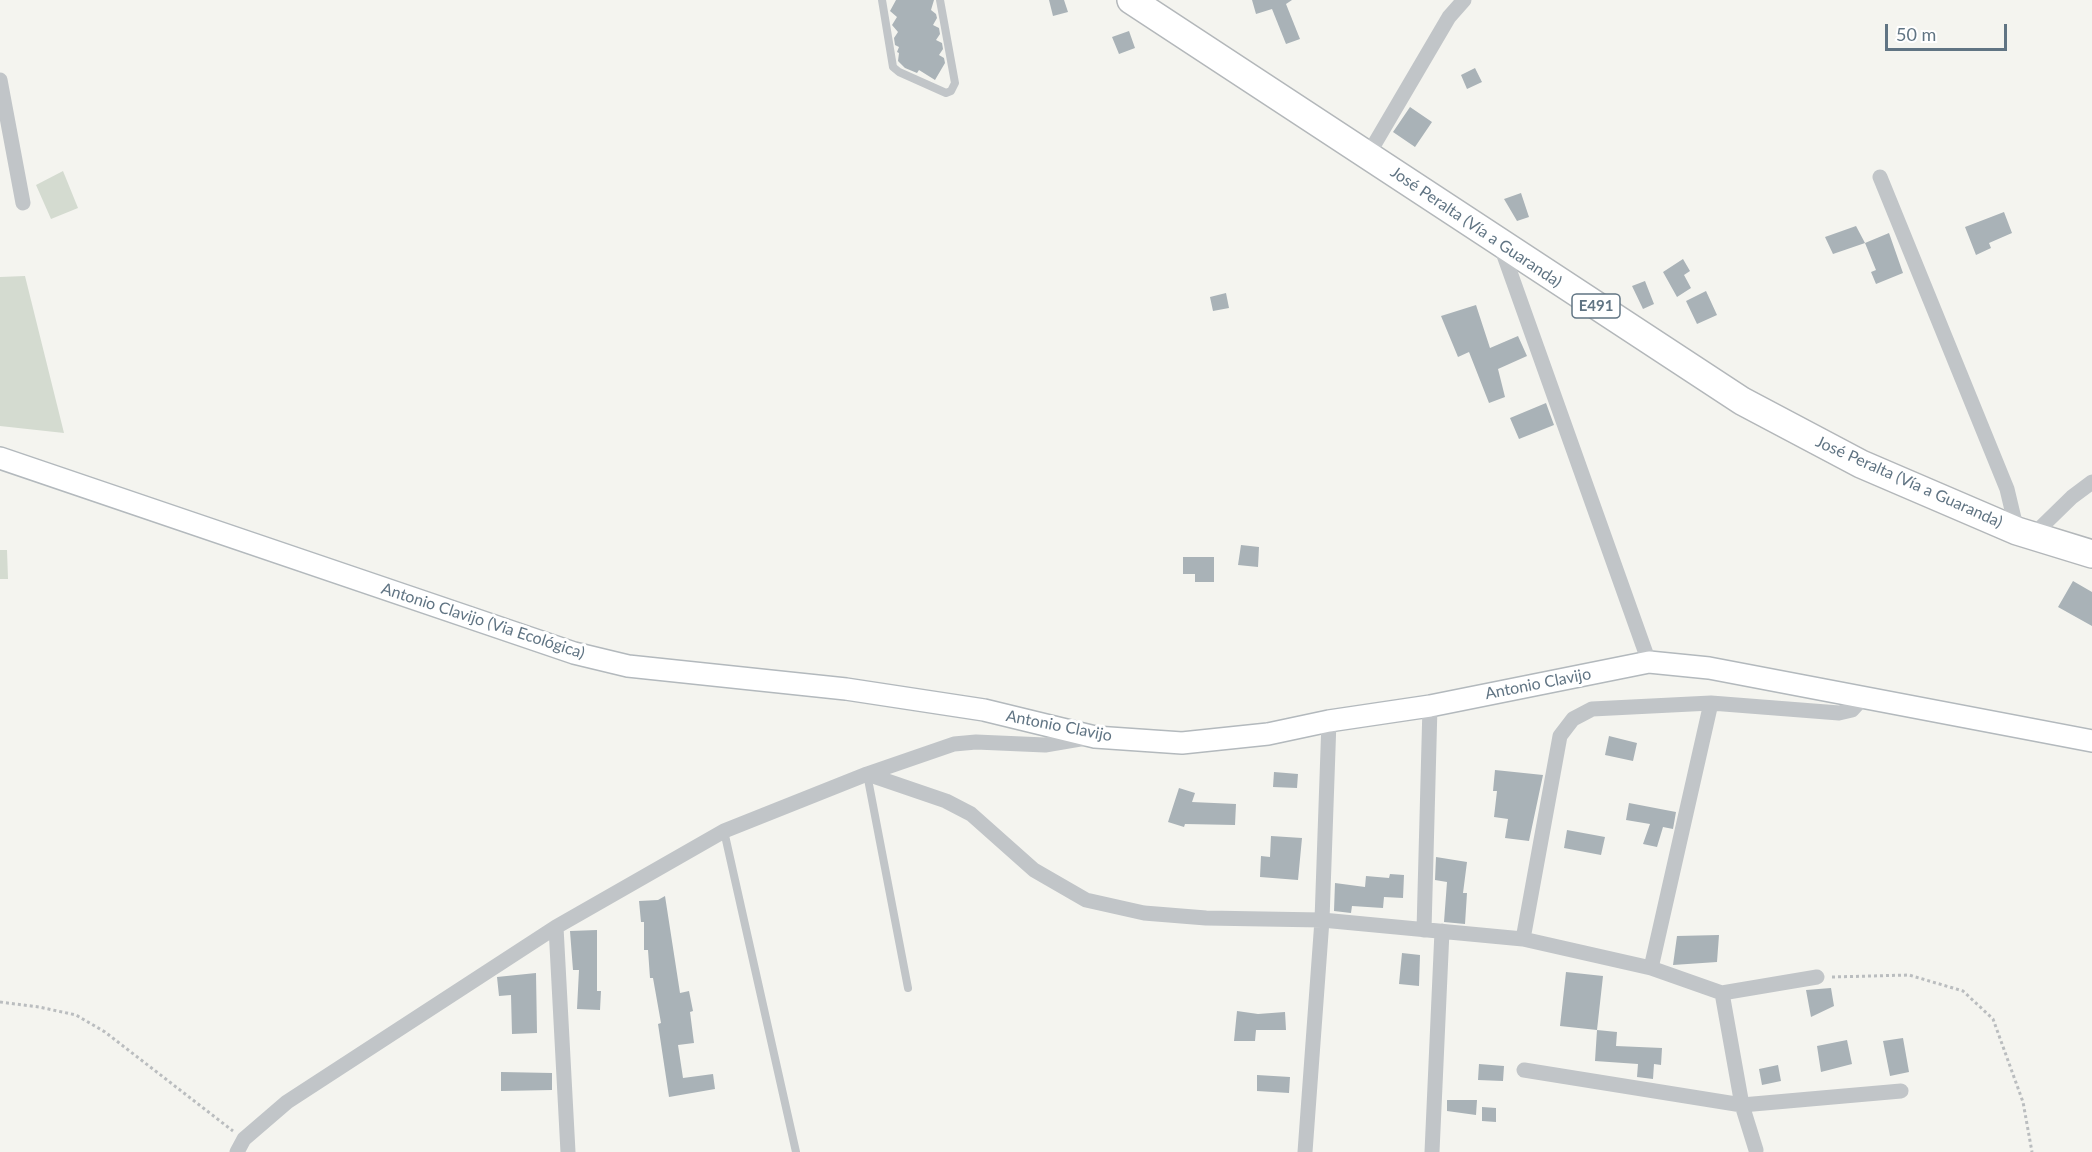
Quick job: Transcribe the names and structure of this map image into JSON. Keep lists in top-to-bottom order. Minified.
{"streets":{"highway":["José Peralta (Vía a Guaranda)","E491"],"main road":["Antonio Clavijo (Via Ecológica)","Antonio Clavijo"]},"crossings":[["Antonio Clavijo (Via Ecológica)","Antonio Clavijo"]],"scale_bar":"50 m"}
